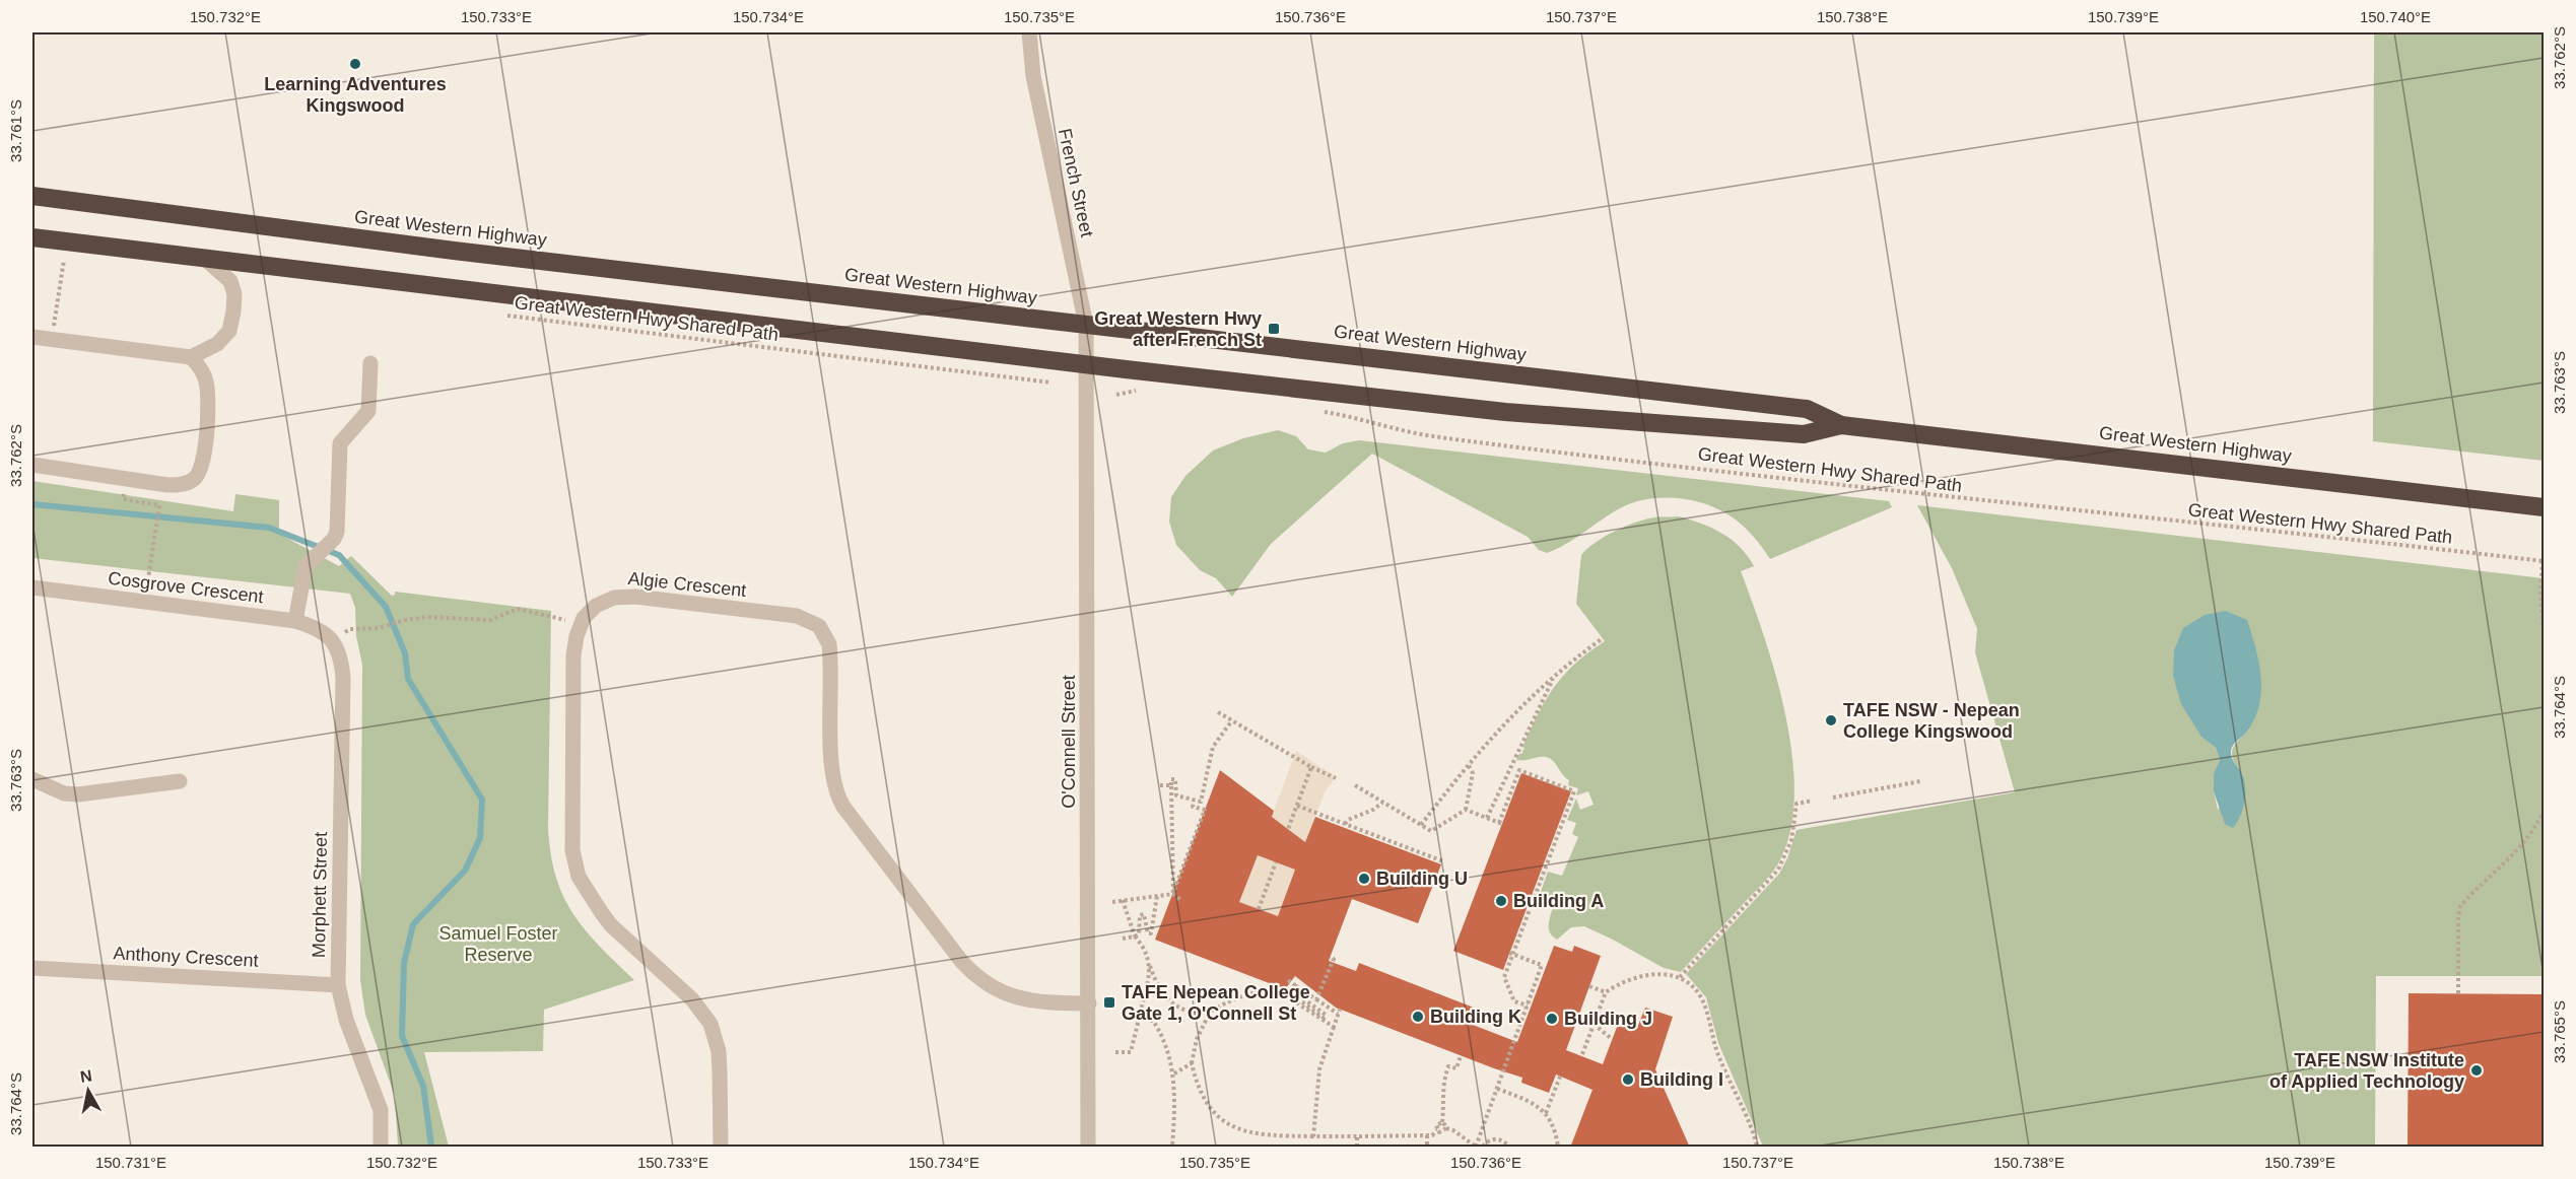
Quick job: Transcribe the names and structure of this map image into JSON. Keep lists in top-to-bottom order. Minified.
{"streets":{"highway":["Great Western Highway"],"street":["French Street","Algie Crescent","Cosgrove Crescent","O'Connell Street","Morphett Street","Anthony Crescent"],"path":["Great Western Hwy Shared Path"]},"crossings":[["French Street","Great Western Highway"],["French Street","O'Connell Street"],["Great Western Highway","O'Connell Street"],["Algie Crescent","O'Connell Street"],["Cosgrove Crescent","Morphett Street"],["Morphett Street","Anthony Crescent"]],"parks":["Samuel Foster Reserve"],"places":{"other":["Learning Adventures Kingswood","TAFE NSW - Nepean College Kingswood","Building U","Building A","Building K","Building J","TAFE NSW Institute of Applied Technology","Building I"],"transit":["Great Western Hwy after French St","TAFE Nepean College Gate 1, O'Connell St"]},"north":"top","coordinates":["150.732°E","150.733°E","150.734°E","150.735°E","150.736°E","150.737°E","150.738°E","150.739°E","150.740°E","33.762°S","33.761°S","33.763°S","33.764°S","33.765°S","150.731°E"]}
